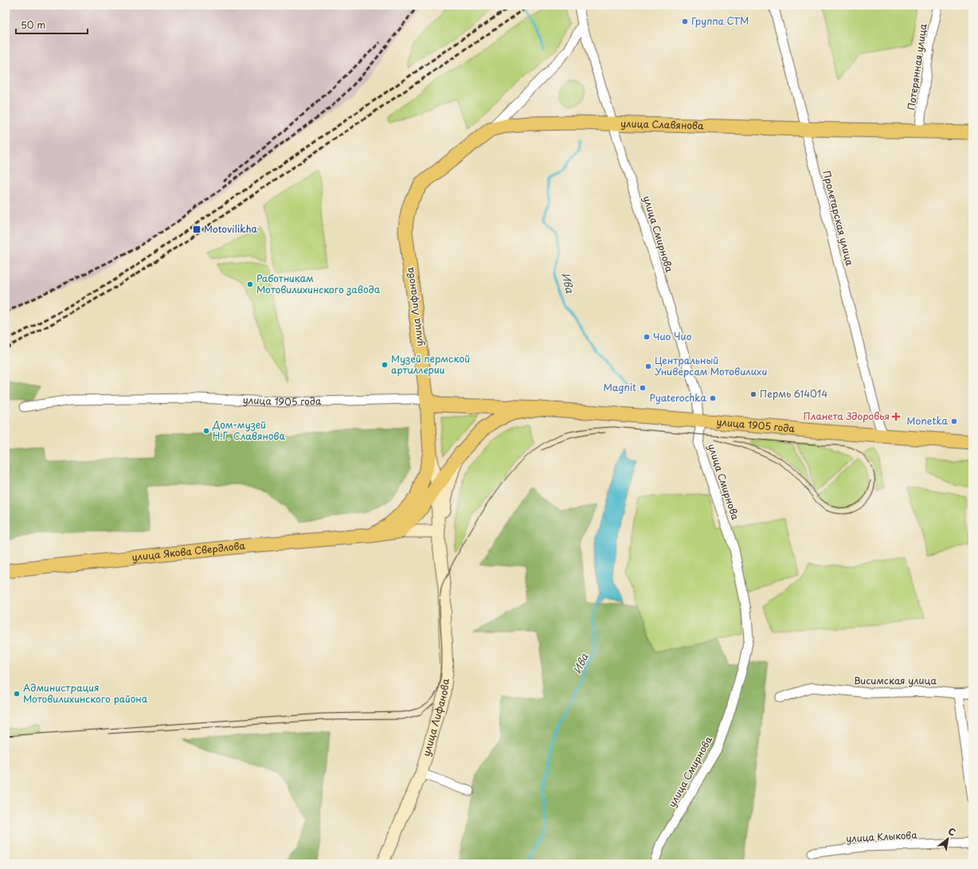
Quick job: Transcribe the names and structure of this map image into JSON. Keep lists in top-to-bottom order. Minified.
{"streets":{"main road":["улица Славянова","улица Лифанова","улица 1905 года","улица Якова Свердлова"],"street":["Потерянная улица","Пролетарская улица","улица Смирнова","Висимская улица","улица Клыкова"]},"crossings":[["Потерянная улица","улица Славянова"],["улица Славянова","Пролетарская улица"],["улица Славянова","улица Смирнова"],["улица Славянова","улица Лифанова"],["Пролетарская улица","улица 1905 года"],["улица Смирнова","улица 1905 года"],["улица Лифанова","улица 1905 года"],["улица Лифанова","улица Якова Свердлова"],["улица 1905 года","улица Якова Свердлова"]],"water":["Ива"],"places":{"other":["Группа СТМ","Работникам Мотовилихинского завода","Чио Чио","Музей пермской артиллерии","Центральный Универсам Мотовилихи","Magnit","Пермь 614014","Pyaterochka","Monetka","Дом-музей Н.Г. Славянова","Администрация Мотовилихинского района"],"transit":["Motovilikha"],"health":["Планета Здоровья"]},"scale_bar":"50 m","north":"top right"}
